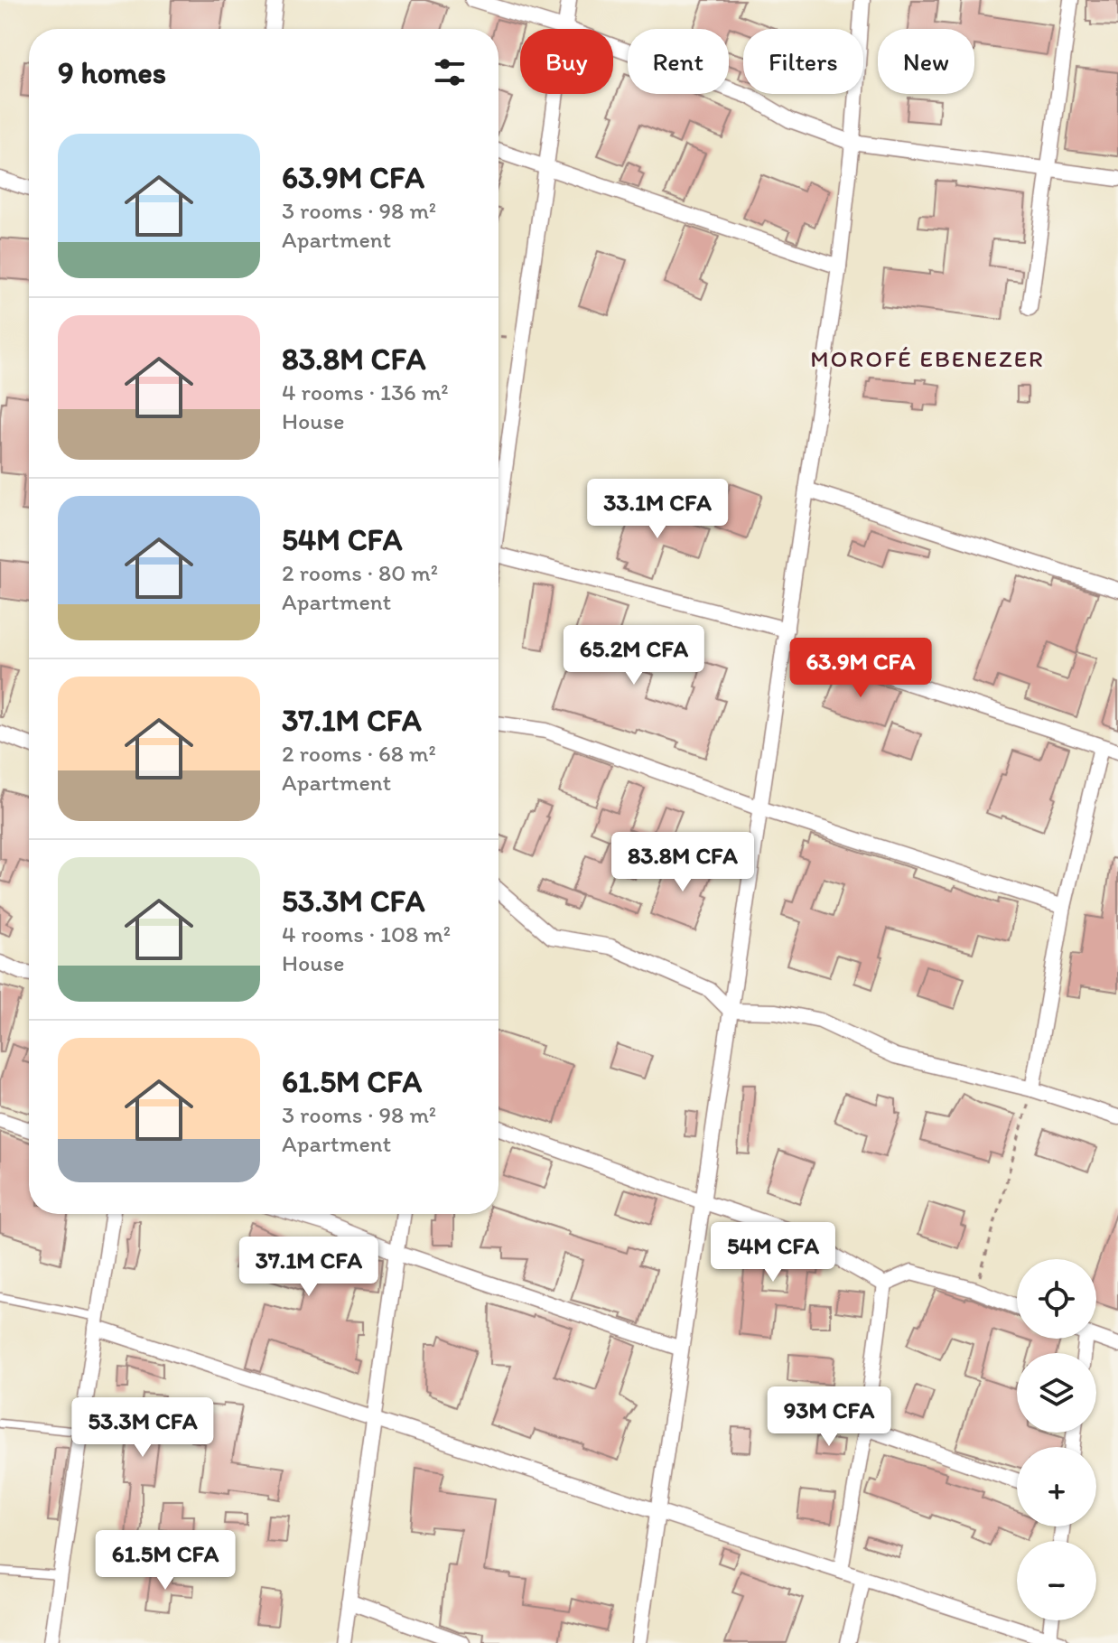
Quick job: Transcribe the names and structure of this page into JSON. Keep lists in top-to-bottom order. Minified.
{"districts":["MOROFÉ EBENEZER"],"page":{"chip":["Buy","Rent","Filters","New"],"heading":"9 homes","list":[{"name":"63.9M CFA","note":"3 rooms · 98 m² · Apartment"},{"name":"83.8M CFA","note":"4 rooms · 136 m² · House"},{"name":"54M CFA","note":"2 rooms · 80 m² · Apartment"},{"name":"37.1M CFA","note":"2 rooms · 68 m² · Apartment"},{"name":"53.3M CFA","note":"4 rooms · 108 m² · House"},{"name":"61.5M CFA","note":"3 rooms · 98 m² · Apartment"}],"price":["33.1M CFA","65.2M CFA","63.9M CFA","83.8M CFA","54M CFA","37.1M CFA","93M CFA","53.3M CFA","61.5M CFA"],"map_buttons":["+","−"]}}
